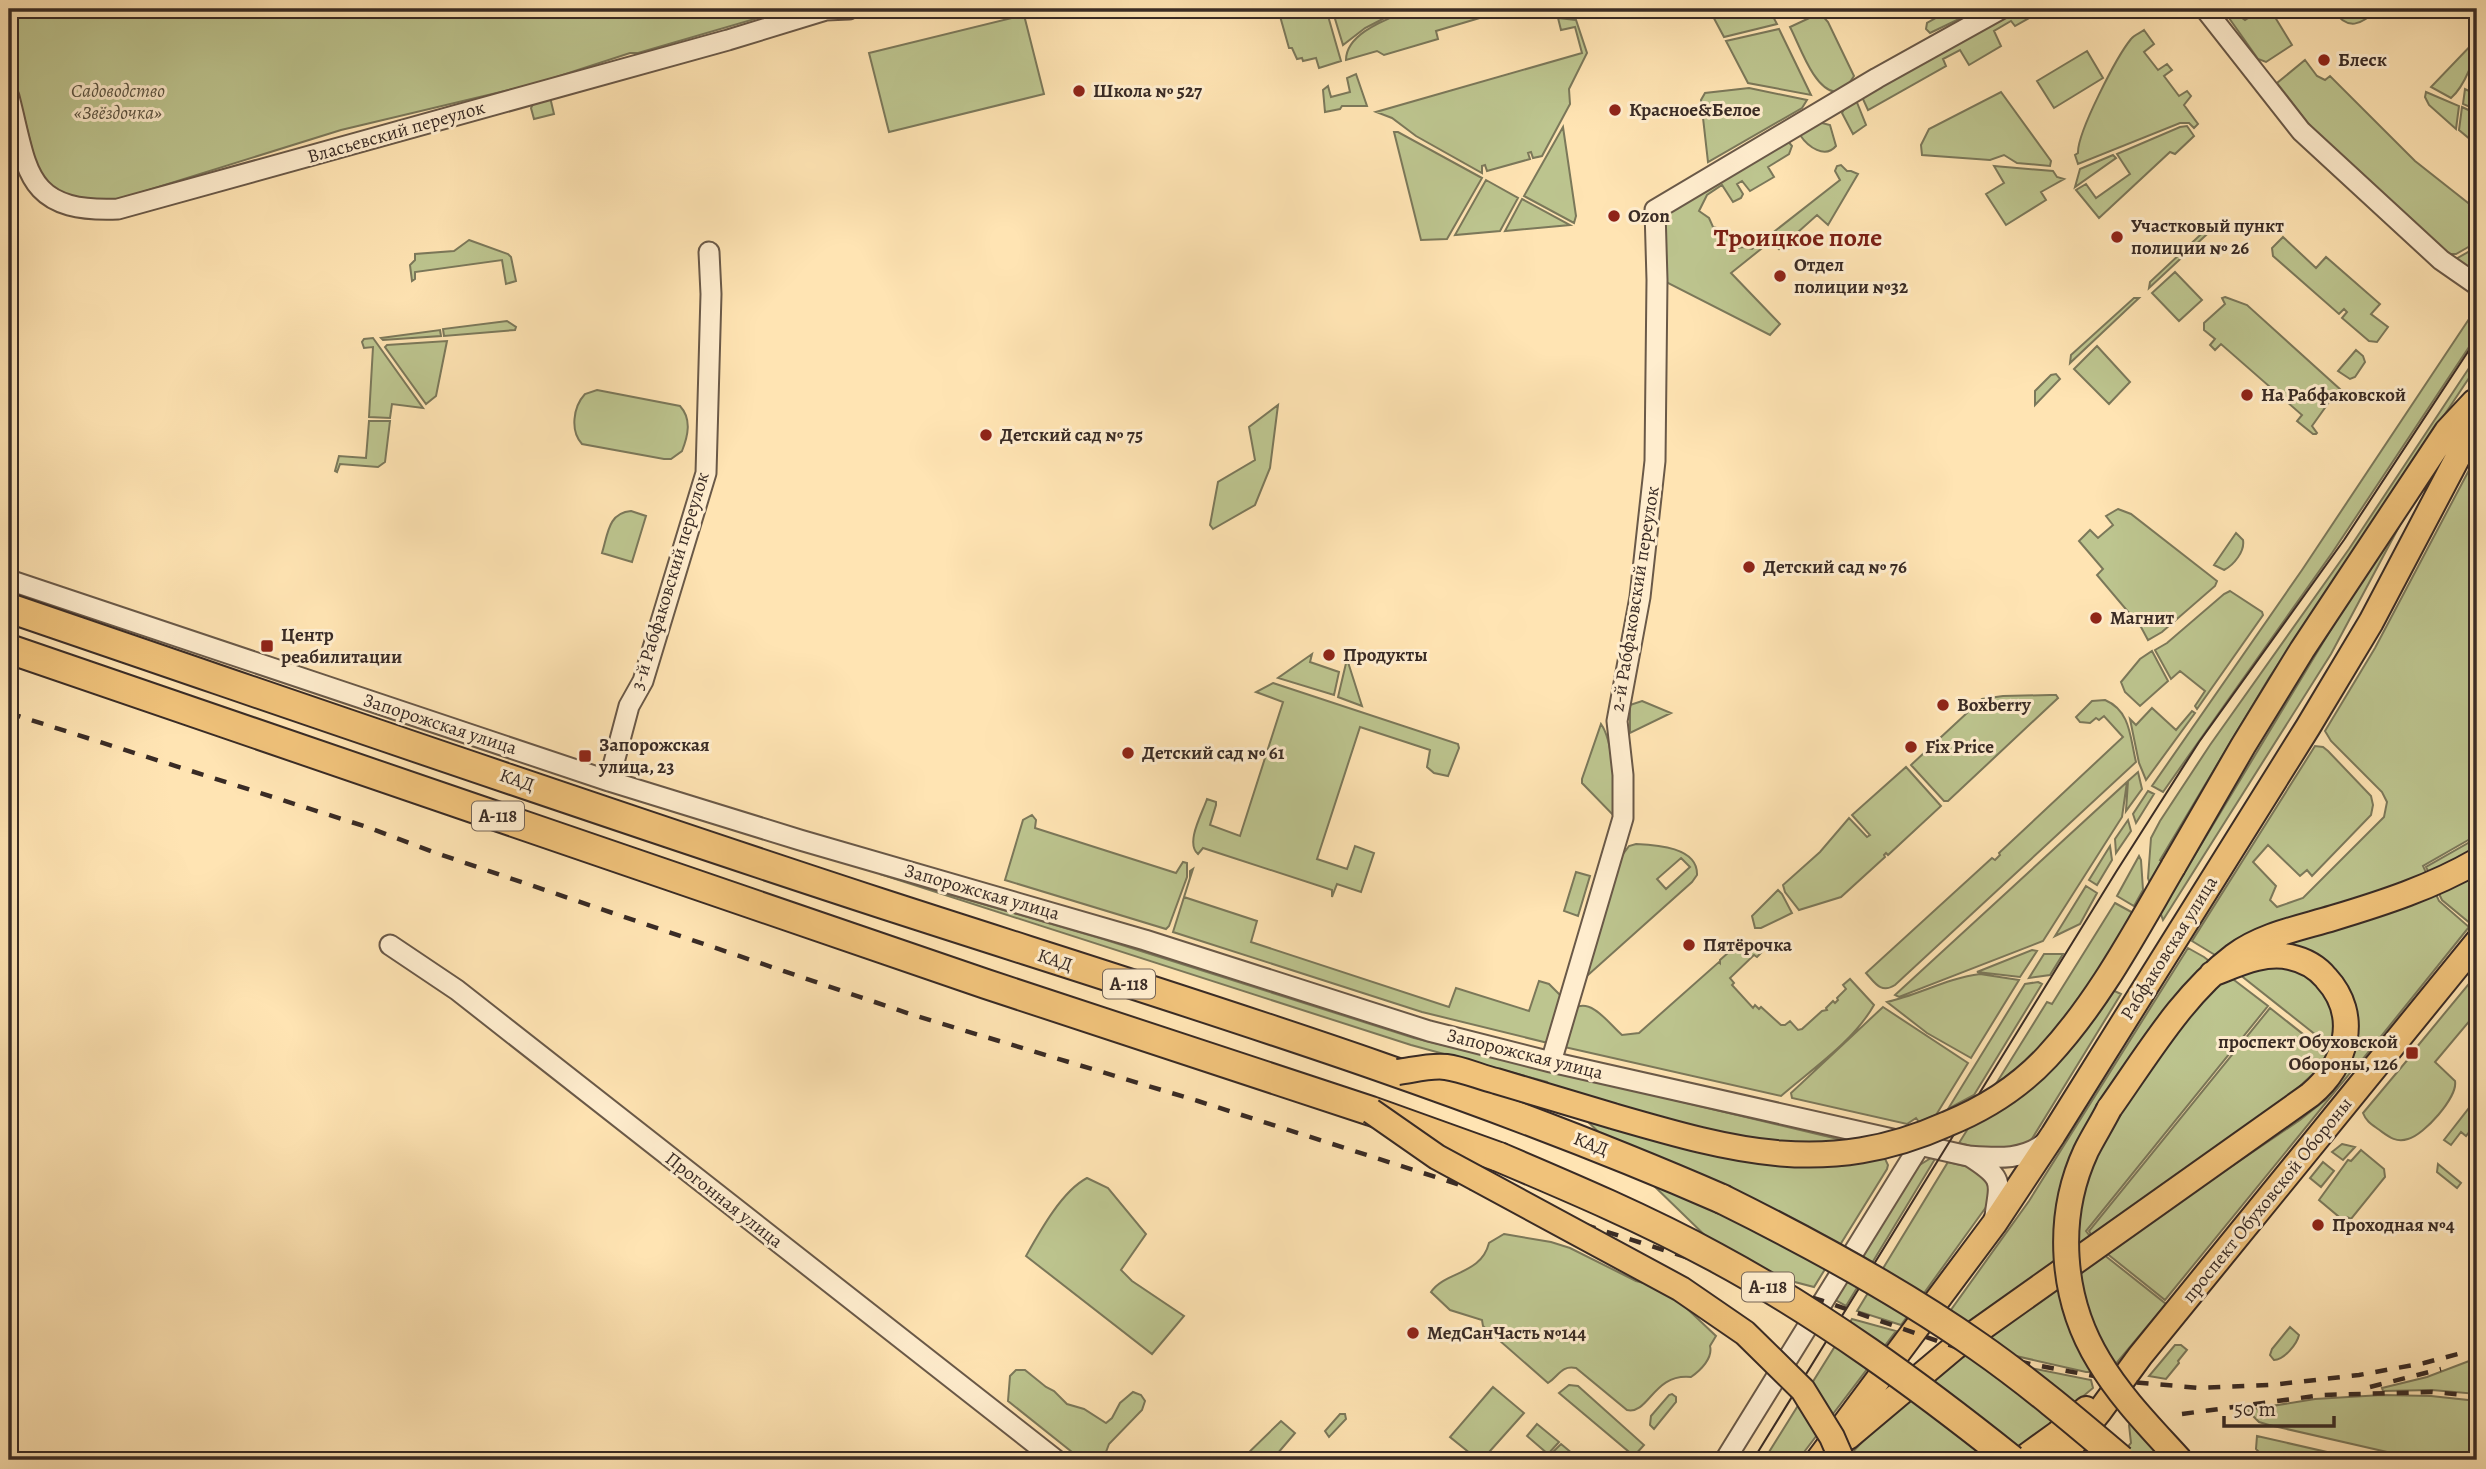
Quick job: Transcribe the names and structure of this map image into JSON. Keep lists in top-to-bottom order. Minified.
{"streets":{"highway":["КАД","А-118"],"main road":["Рабфаковская улица","проспект Обуховской Обороны"],"street":["Власьевский переулок","3-й Рабфаковский переулок","2-й Рабфаковский переулок","Запорожская улица","Прогонная улица"]},"crossings":[["3-й Рабфаковский переулок","Запорожская улица"],["2-й Рабфаковский переулок","Запорожская улица"]],"districts":["Троицкое поле"],"parks":["Садоводство «Звёздочка»"],"places":{"other":["Блеск","Школа № 527","Красное&Белое","Ozon","Участковый пункт полиции № 26","Отдел полиции №32","На Рабфаковской","Детский сад № 75","Детский сад № 76","Магнит","Продукты","Boxberry","Fix Price","Детский сад № 61","Пятёрочка","Проходная №4","МедСанЧасть №144"],"transit":["Центр реабилитации","Запорожская улица, 23","проспект Обуховской Обороны, 126"]},"scale_bar":"50 m"}
